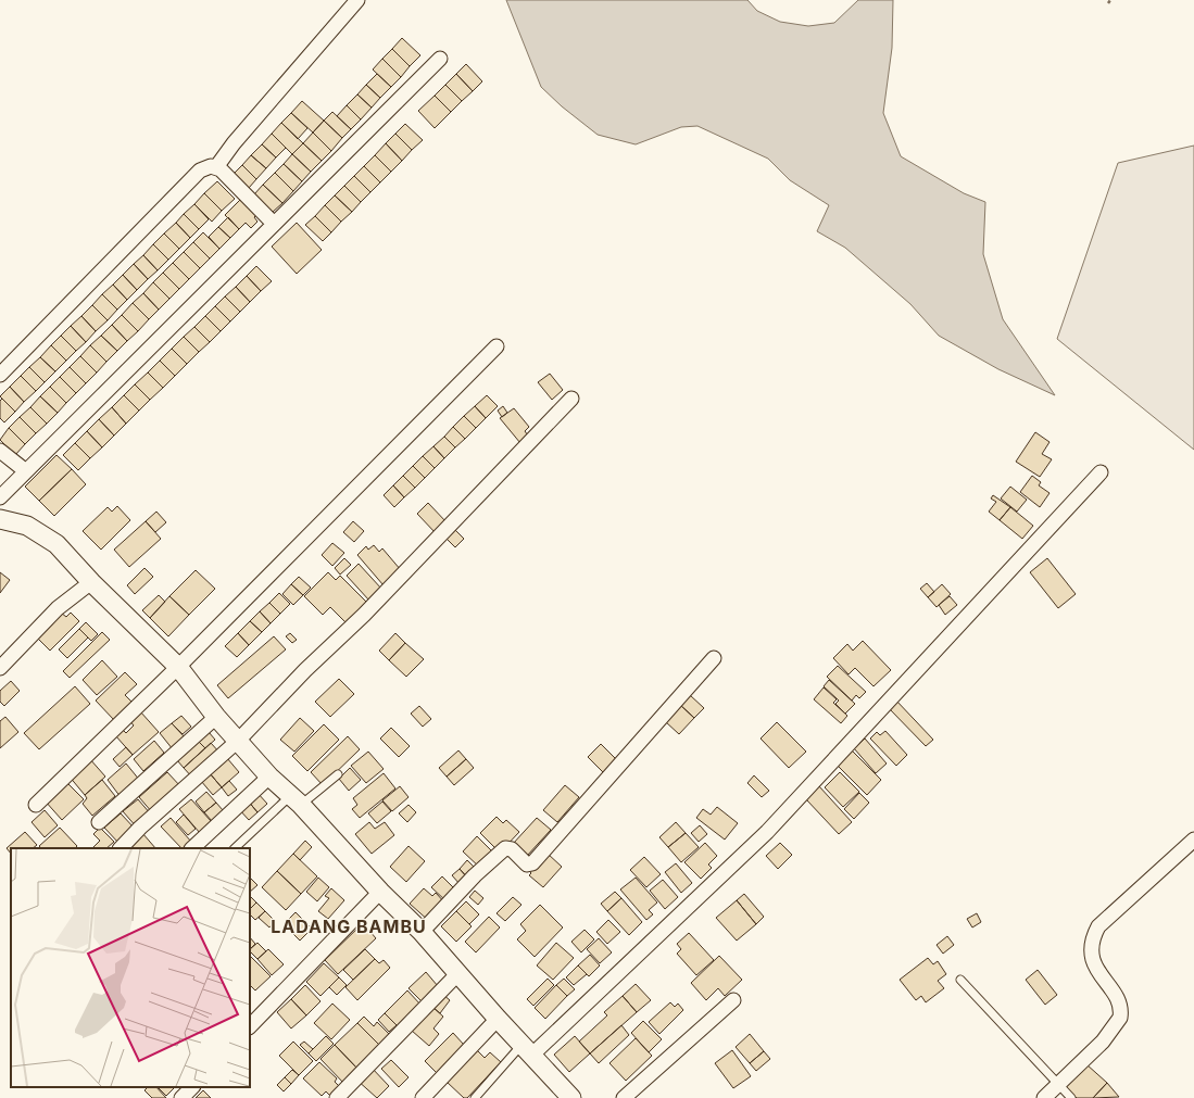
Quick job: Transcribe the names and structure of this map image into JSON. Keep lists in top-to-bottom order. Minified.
{"districts":["LADANG BAMBU"]}
